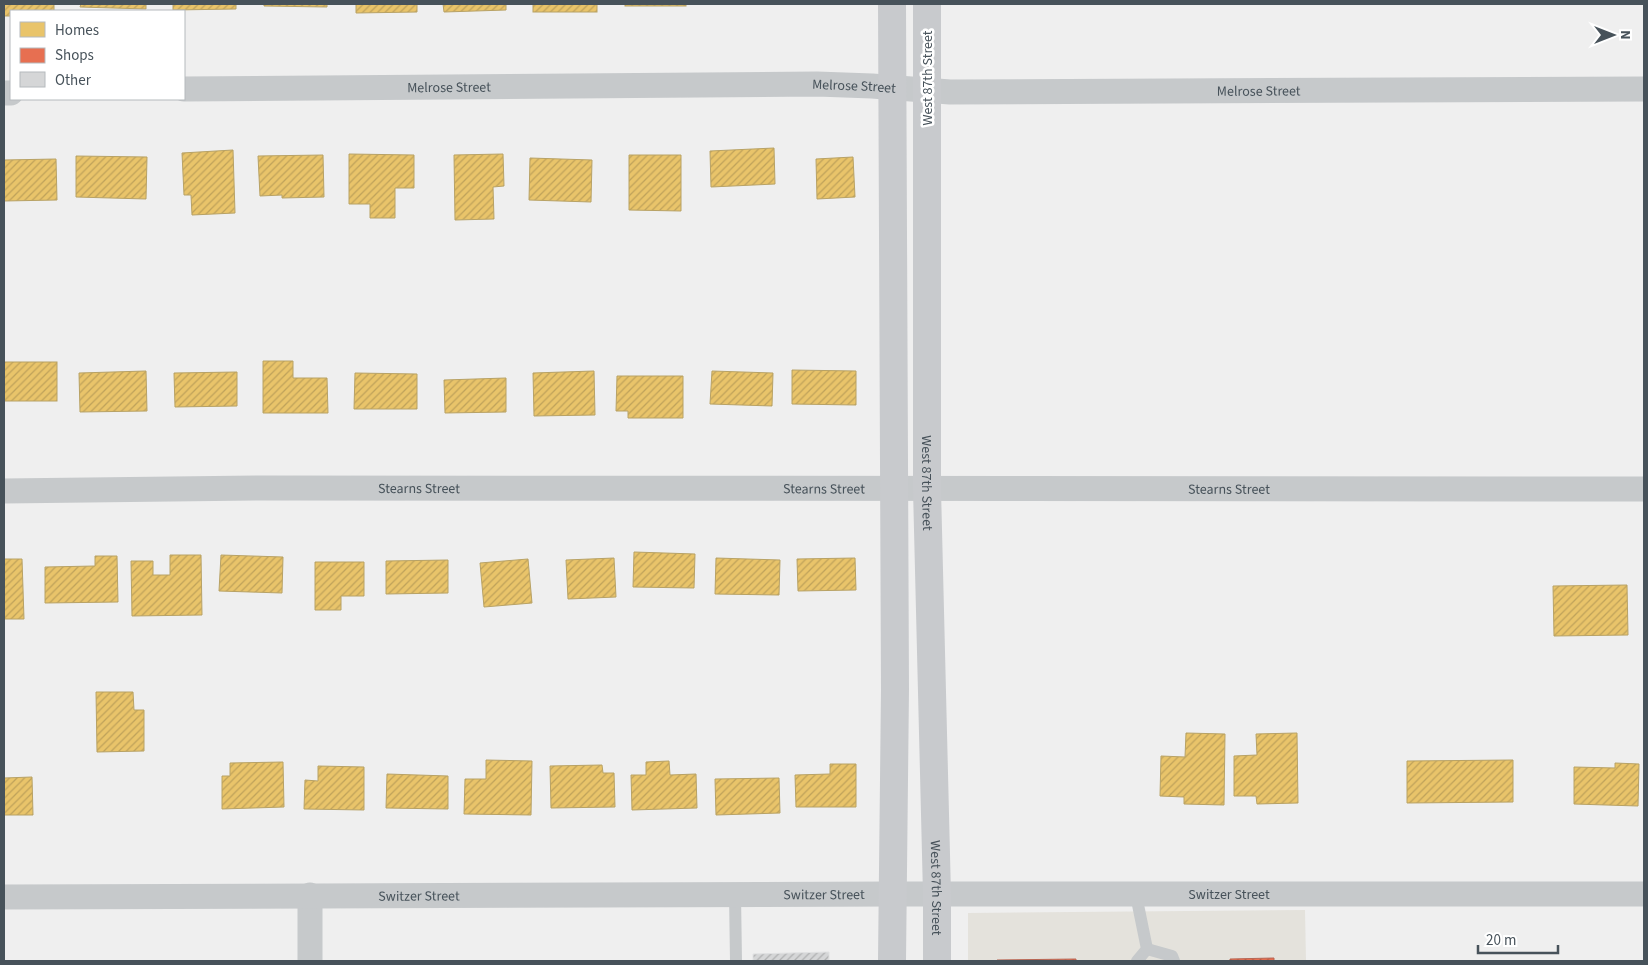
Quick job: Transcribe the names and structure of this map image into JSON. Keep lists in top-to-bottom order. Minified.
{"streets":{"main road":["West 87th Street"],"street":["Melrose Street","Stearns Street","Switzer Street"]},"crossings":[["West 87th Street","Melrose Street"],["West 87th Street","Stearns Street"],["West 87th Street","Switzer Street"]],"legend":["Homes","Shops","Other"],"scale_bar":"20 m","north":"right"}
